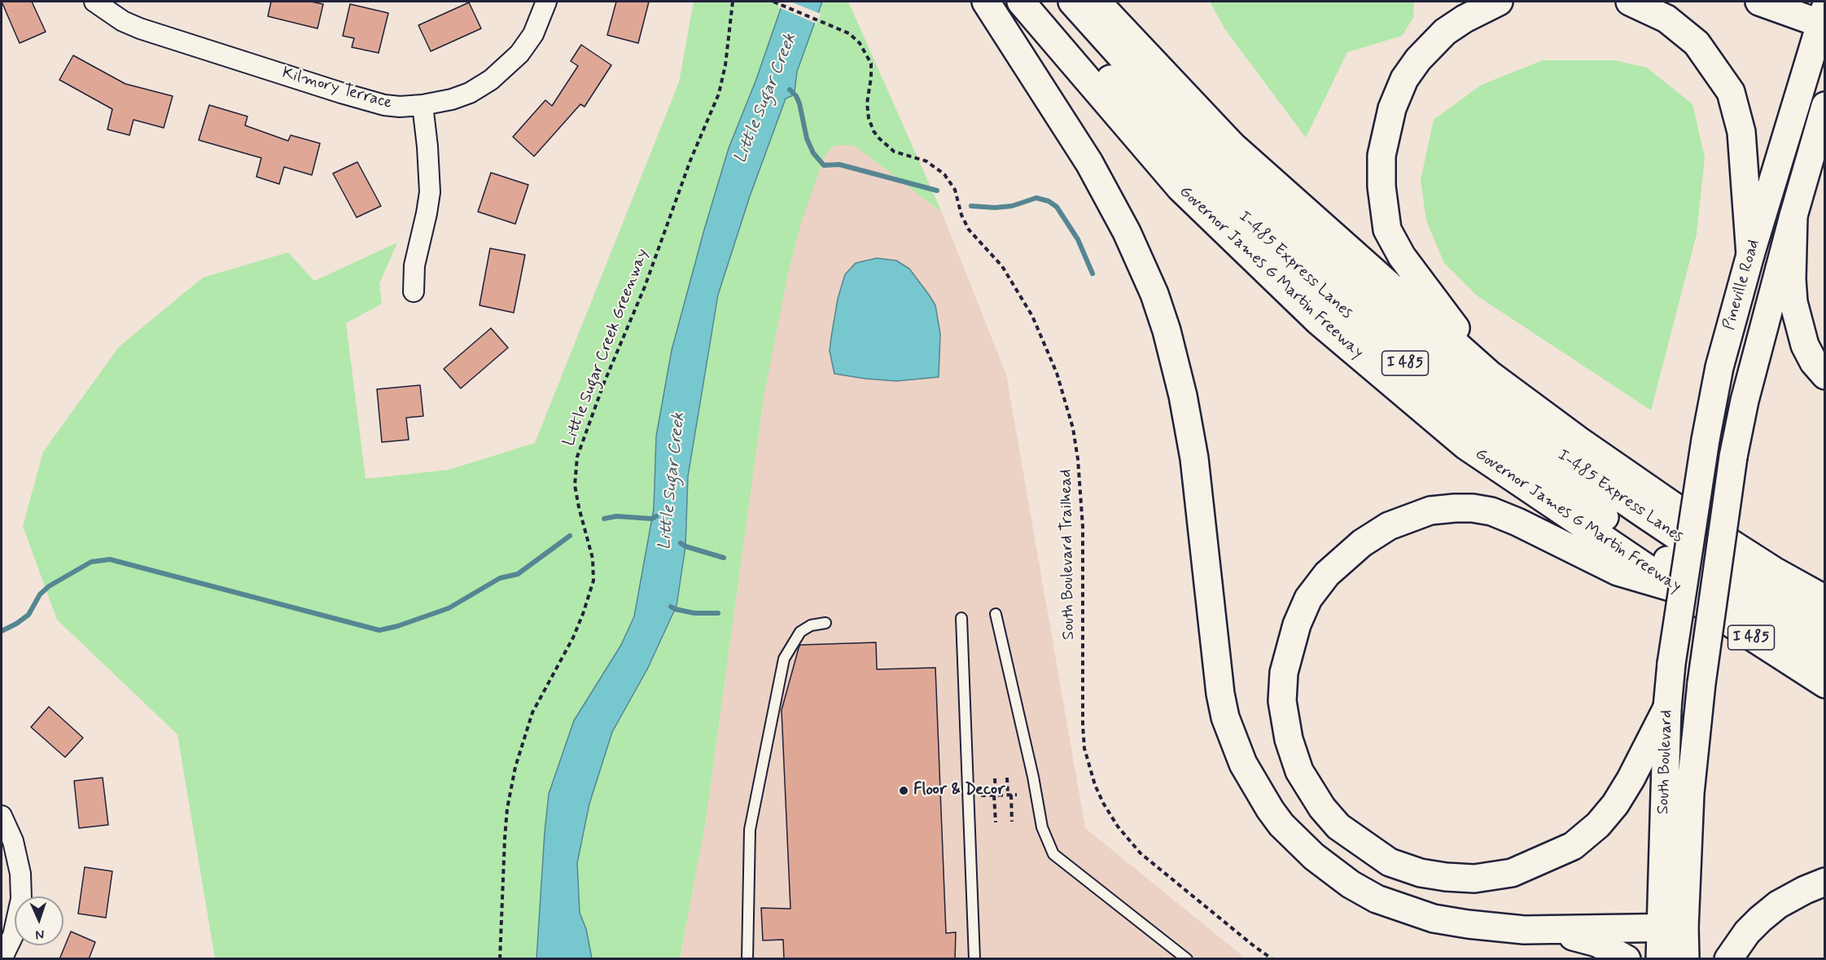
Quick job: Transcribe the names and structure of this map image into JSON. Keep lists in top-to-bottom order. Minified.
{"streets":{"main road":["I-485 Express Lanes","Governor James G Martin Freeway","Pineville Road","I 485","South Boulevard"],"street":["Kilmory Terrace"],"path":["Little Sugar Creek Greenway","South Boulevard Trailhead"]},"crossings":[["Governor James G Martin Freeway","Pineville Road"],["Governor James G Martin Freeway","South Boulevard"],["Pineville Road","South Boulevard"]],"water":["Little Sugar Creek"],"places":["Floor & Decor"],"north":"bottom"}
